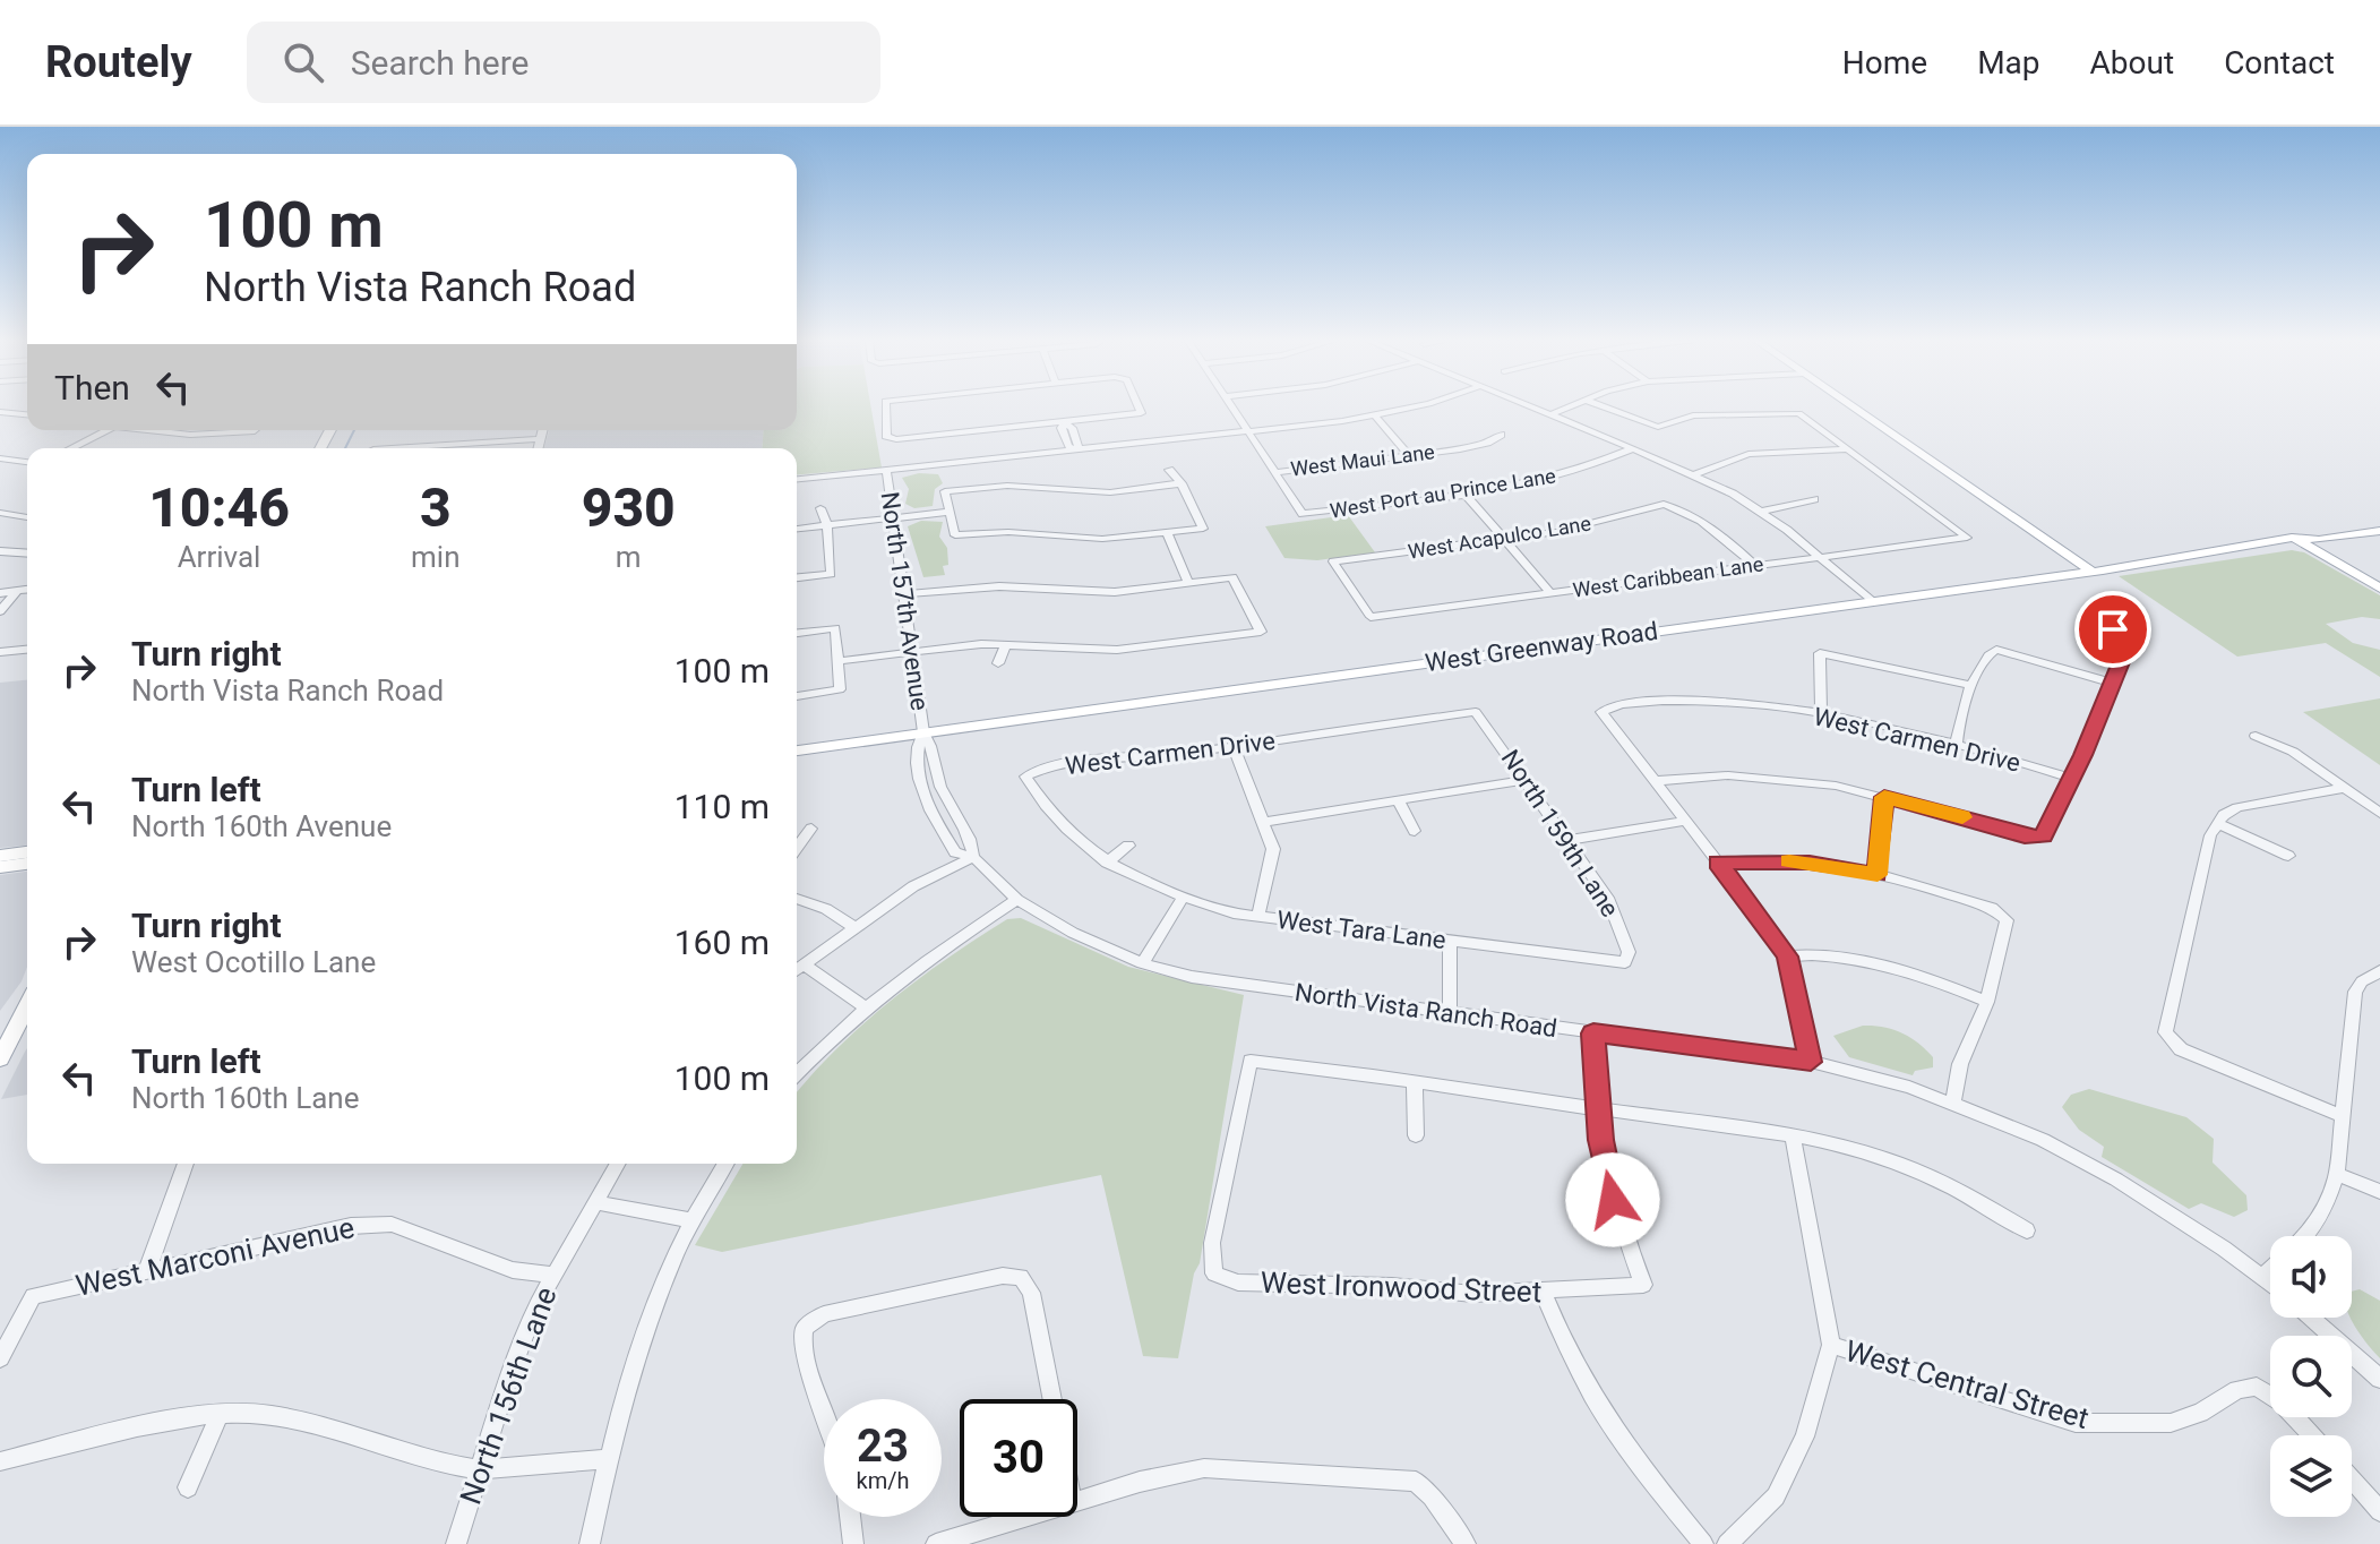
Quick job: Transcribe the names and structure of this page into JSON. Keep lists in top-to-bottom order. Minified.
{"streets":{"main road":["West Greenway Road"],"street":["West Maui Lane","West Port au Prince Lane","West Acapulco Lane","West Caribbean Lane","North 157th Avenue","West Carmen Drive","North 159th Lane","West Tara Lane","North Vista Ranch Road","West Marconi Avenue","West Ironwood Street","West Central Street","North 156th Lane"]},"crossings":[["West Maui Lane","West Port au Prince Lane"],["West Acapulco Lane","West Caribbean Lane"],["North 157th Avenue","West Greenway Road"],["North 157th Avenue","North Vista Ranch Road"],["West Greenway Road","North Vista Ranch Road"],["West Carmen Drive","North 159th Lane"],["West Carmen Drive","West Tara Lane"],["North 159th Lane","West Tara Lane"],["West Marconi Avenue","North 156th Lane"]],"page":{"header":"Routely","search":"Search here","nav":["Home","Map","About","Contact"],"turn":["100 m","North Vista Ranch Road"],"then":"Then","eta":["10:46","Arrival","3","min","930","m"],"list":[{"name":"Turn right","note":"North Vista Ranch Road","value":"100 m"},{"name":"Turn left","note":"North 160th Avenue","value":"110 m"},{"name":"Turn right","note":"West Ocotillo Lane","value":"160 m"},{"name":"Turn left","note":"North 160th Lane","value":"100 m"}],"speed":"23 km/h","limit":"30"}}
